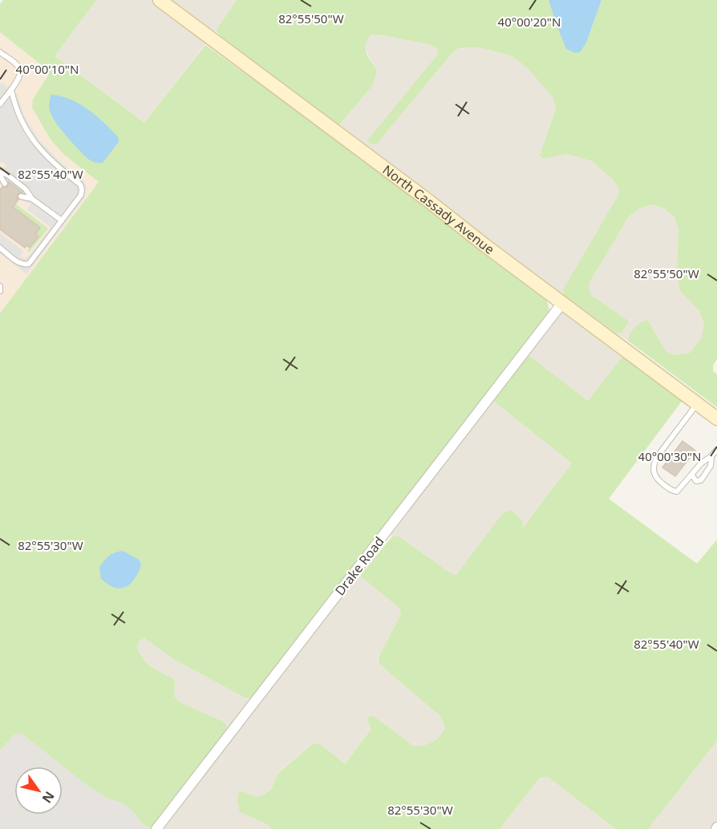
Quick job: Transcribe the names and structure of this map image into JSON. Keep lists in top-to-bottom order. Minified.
{"streets":{"main road":["North Cassady Avenue"],"street":["Drake Road"]},"crossings":[["North Cassady Avenue","Drake Road"]],"north":"bottom right","coordinates":["82°55'50\"W","40°00'20\"N","40°00'10\"N","82°55'40\"W","40°00'30\"N","82°55'30\"W"]}
